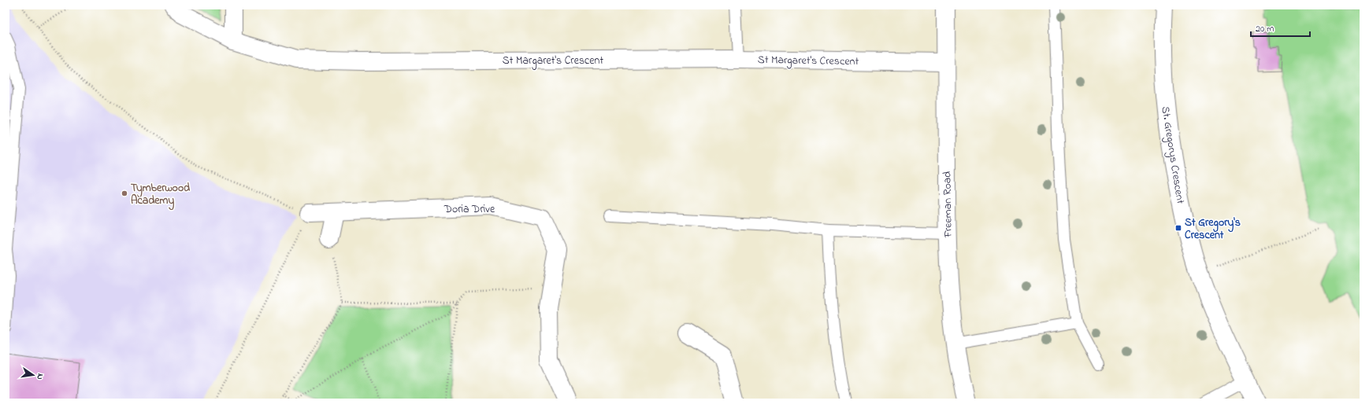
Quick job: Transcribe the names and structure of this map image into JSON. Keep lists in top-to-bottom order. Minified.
{"streets":{"street":["St Margaret's Crescent","St. Gregorys Crescent","Freeman Road","Doria Drive"]},"crossings":[["St Margaret's Crescent","Freeman Road"]],"places":{"other":["Tymberwood Academy"],"transit":["St Gregory's Crescent"]},"scale_bar":"20 m","north":"right"}
